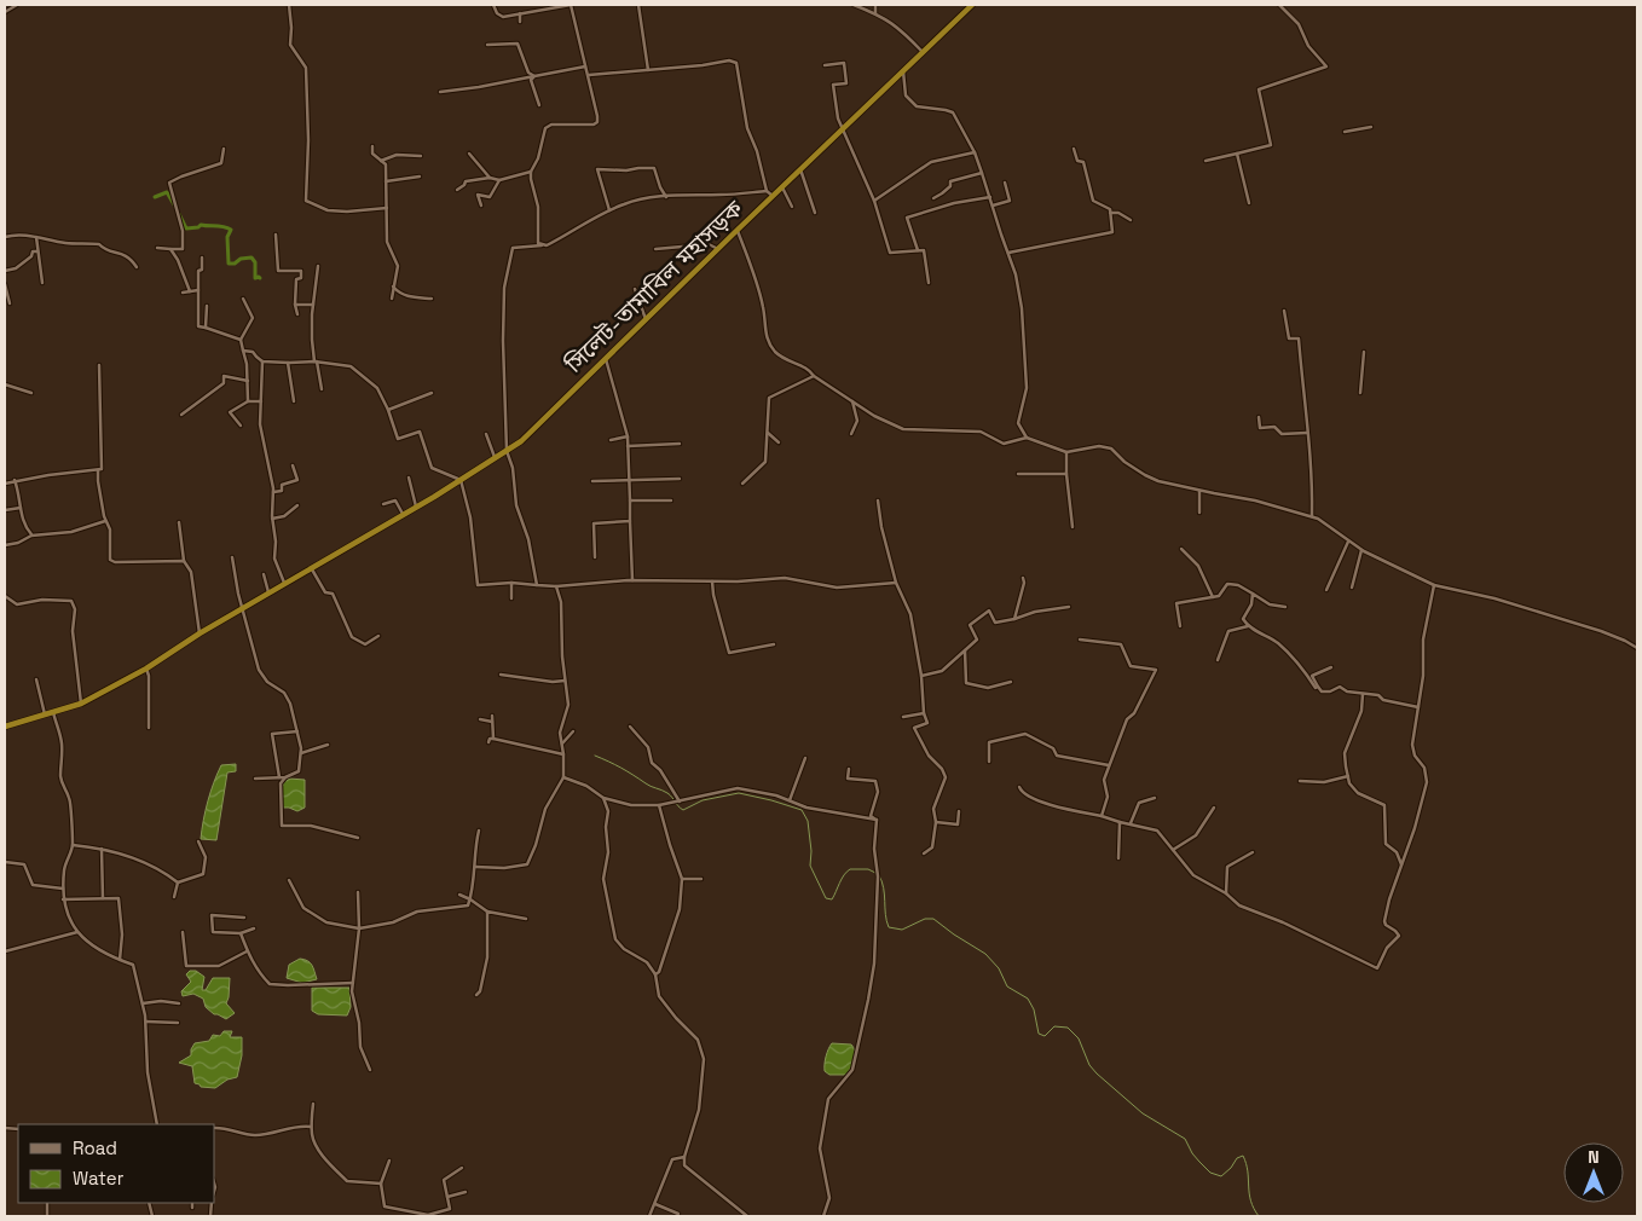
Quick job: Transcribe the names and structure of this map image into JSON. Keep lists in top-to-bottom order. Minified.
{"streets":{"highway":["সিলেট-তামাবিল মহাসড়ক"]},"legend":["Road","Water"],"north":"top"}
